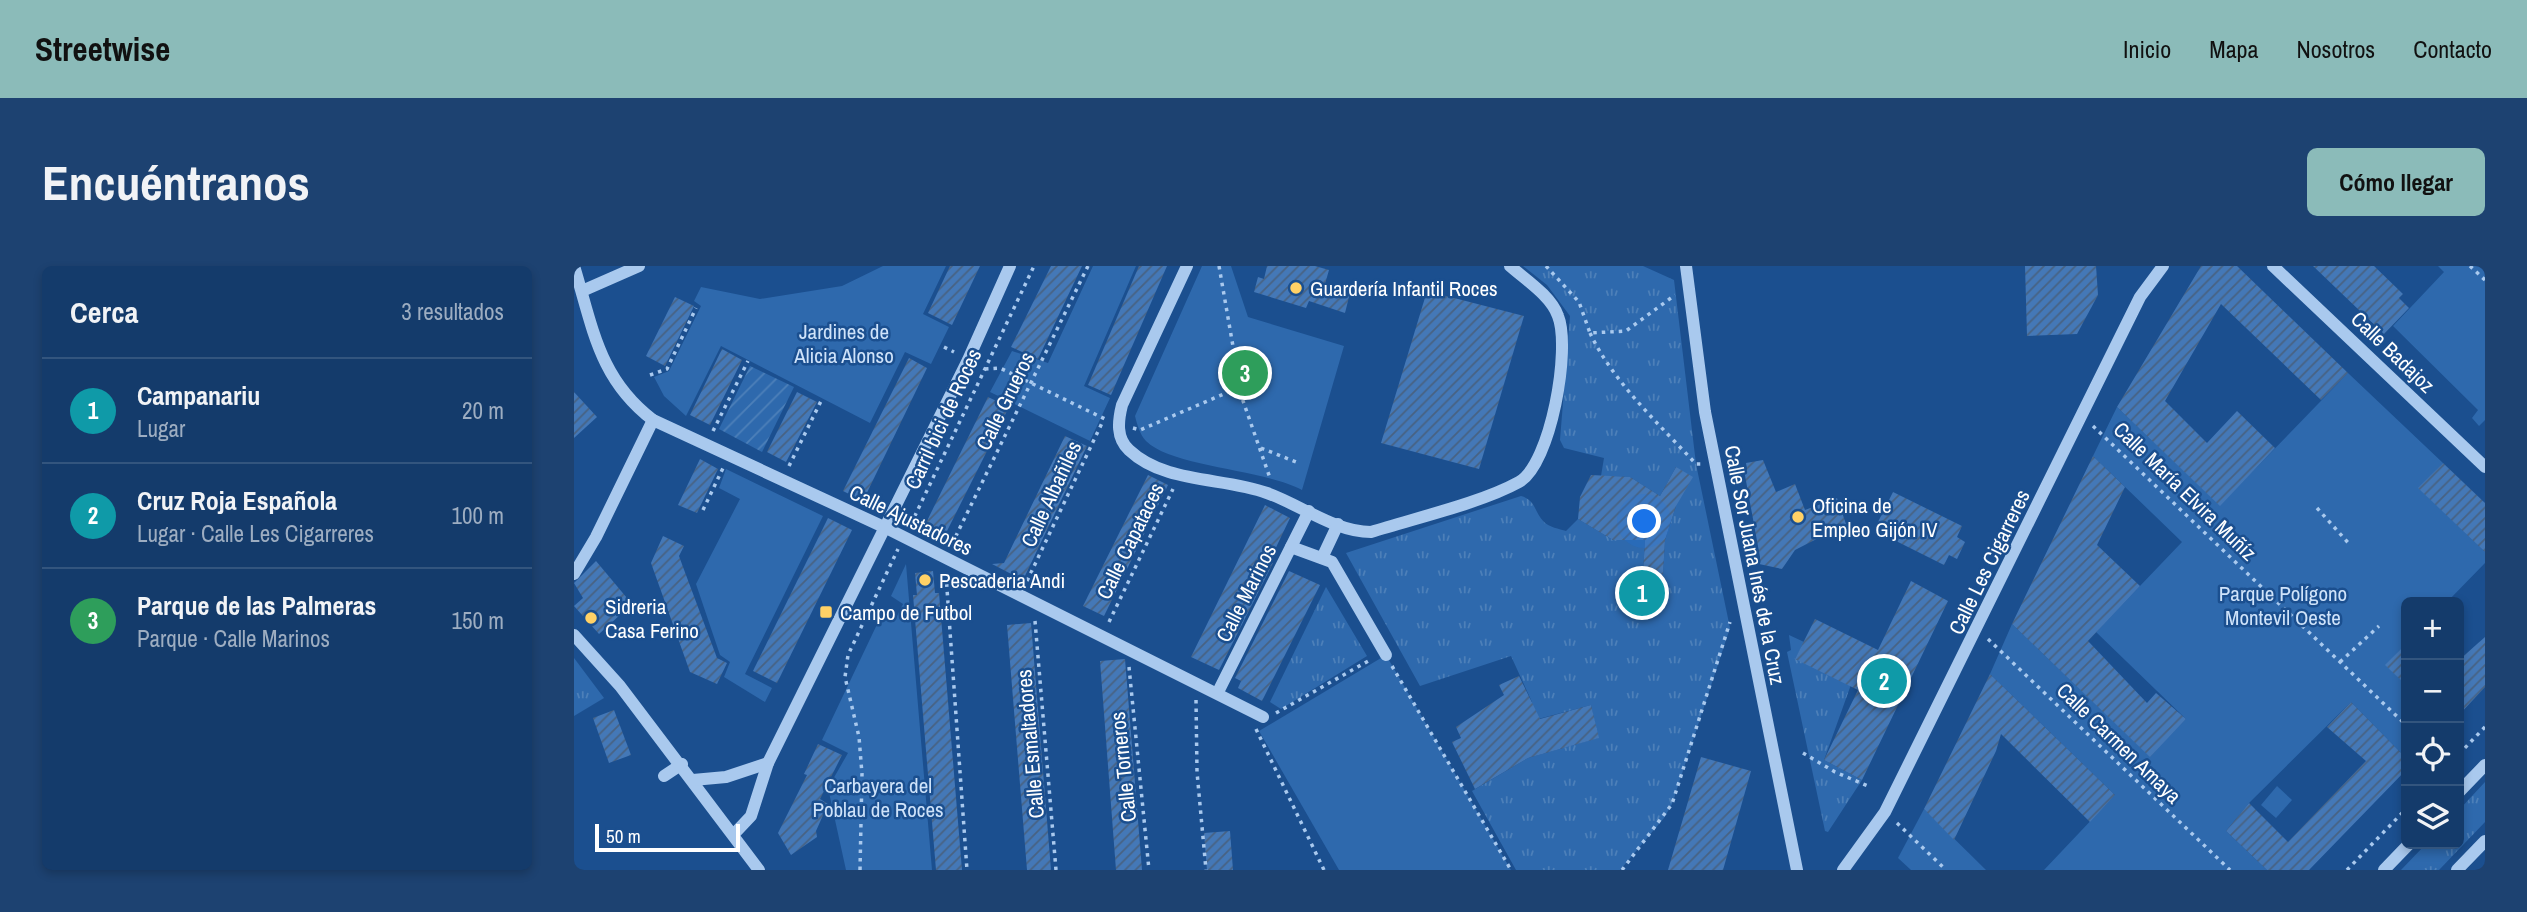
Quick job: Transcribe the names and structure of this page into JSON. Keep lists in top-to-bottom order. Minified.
{"streets":{"street":["Calle Badajoz","Calle Ajustadores","Calle Les Cigarreres","Calle Sor Juana Inés de la Cruz","Calle Marinos"],"path":["Calle Grueros","Carril bici de Roces","Calle María Elvira Muñíz","Calle Albañiles","Calle Capataces","Calle Carmen Amaya","Calle Esmaltadores","Calle Torneros"]},"crossings":[["Carril bici de Roces","Calle Ajustadores"],["Calle Ajustadores","Calle Marinos"]],"parks":["Jardines de Alicia Alonso","Parque Polígono Montevil Oeste","Carbayera del Poblau de Roces"],"places":{"other":["Guardería Infantil Roces","Oficina de Empleo Gijón IV","Pescaderia Andi","Sidreria Casa Ferino"],"transit":["Campo de Futbol"]},"scale_bar":"50 m","page":{"header":"Streetwise","nav":["Inicio","Mapa","Nosotros","Contacto"],"buttons":"Cómo llegar","title":"Encuéntranos","heading":["Cerca","3 resultados"],"pins":["3","1","2"],"list":[{"mark":"1","name":"Campanariu","note":"Lugar","value":"20 m"},{"mark":"2","name":"Cruz Roja Española","note":"Lugar · Calle Les Cigarreres","value":"100 m"},{"mark":"3","name":"Parque de las Palmeras","note":"Parque · Calle Marinos","value":"150 m"}],"map_buttons":["+","−"],"scale":"50 m"}}
